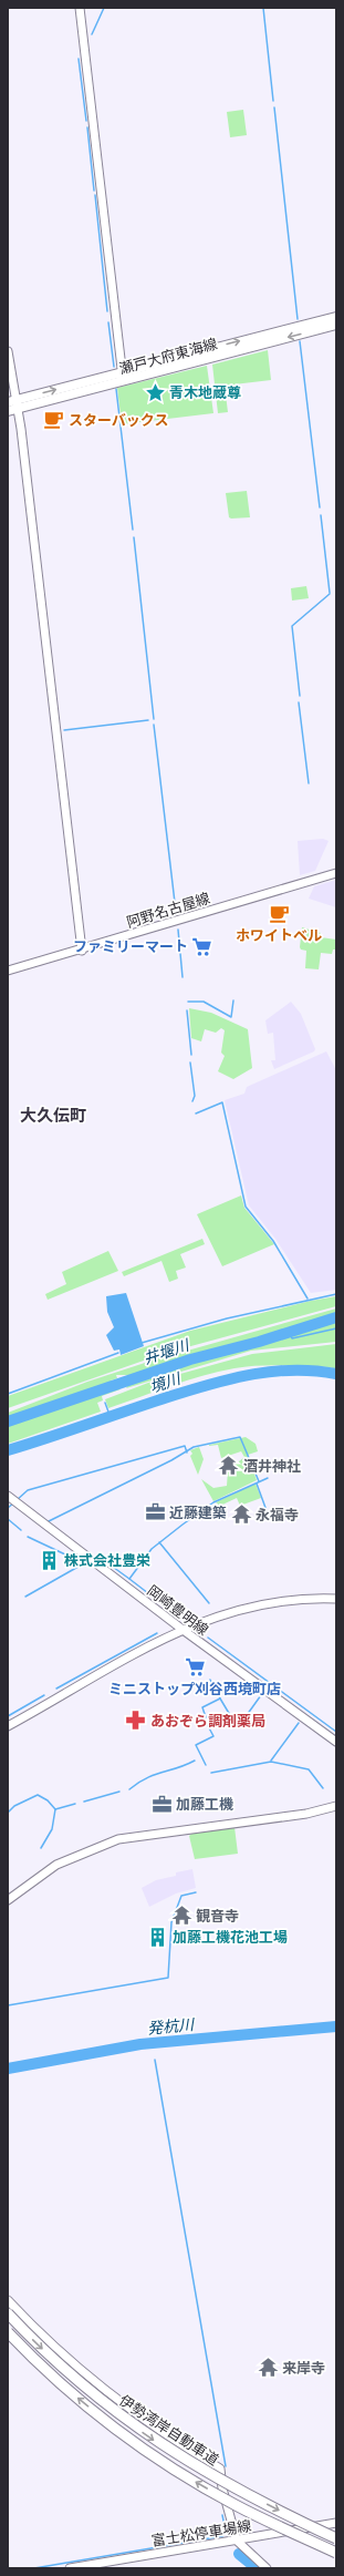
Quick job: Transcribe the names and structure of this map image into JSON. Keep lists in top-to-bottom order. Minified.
{"streets":{"highway":["伊勢湾岸自動車道"],"main road":["瀬戸大府東海線"],"street":["阿野名古屋線","岡崎豊明線","富士松停車場線"]},"districts":["大久伝町"],"water":["井堰川","境川","発杭川"],"places":{"place":["青木地蔵尊"],"cafe":["スターバックス","ホワイトベル"],"supermarket":["ファミリーマート","ミニストップ刈谷西境町店"],"temple":["酒井神社","永福寺","観音寺","来岸寺"],"office":["近藤建築","加藤工機"],"building":["株式会社豊栄","加藤工機花池工場"],"pharmacy":["あおぞら調剤薬局"]}}
